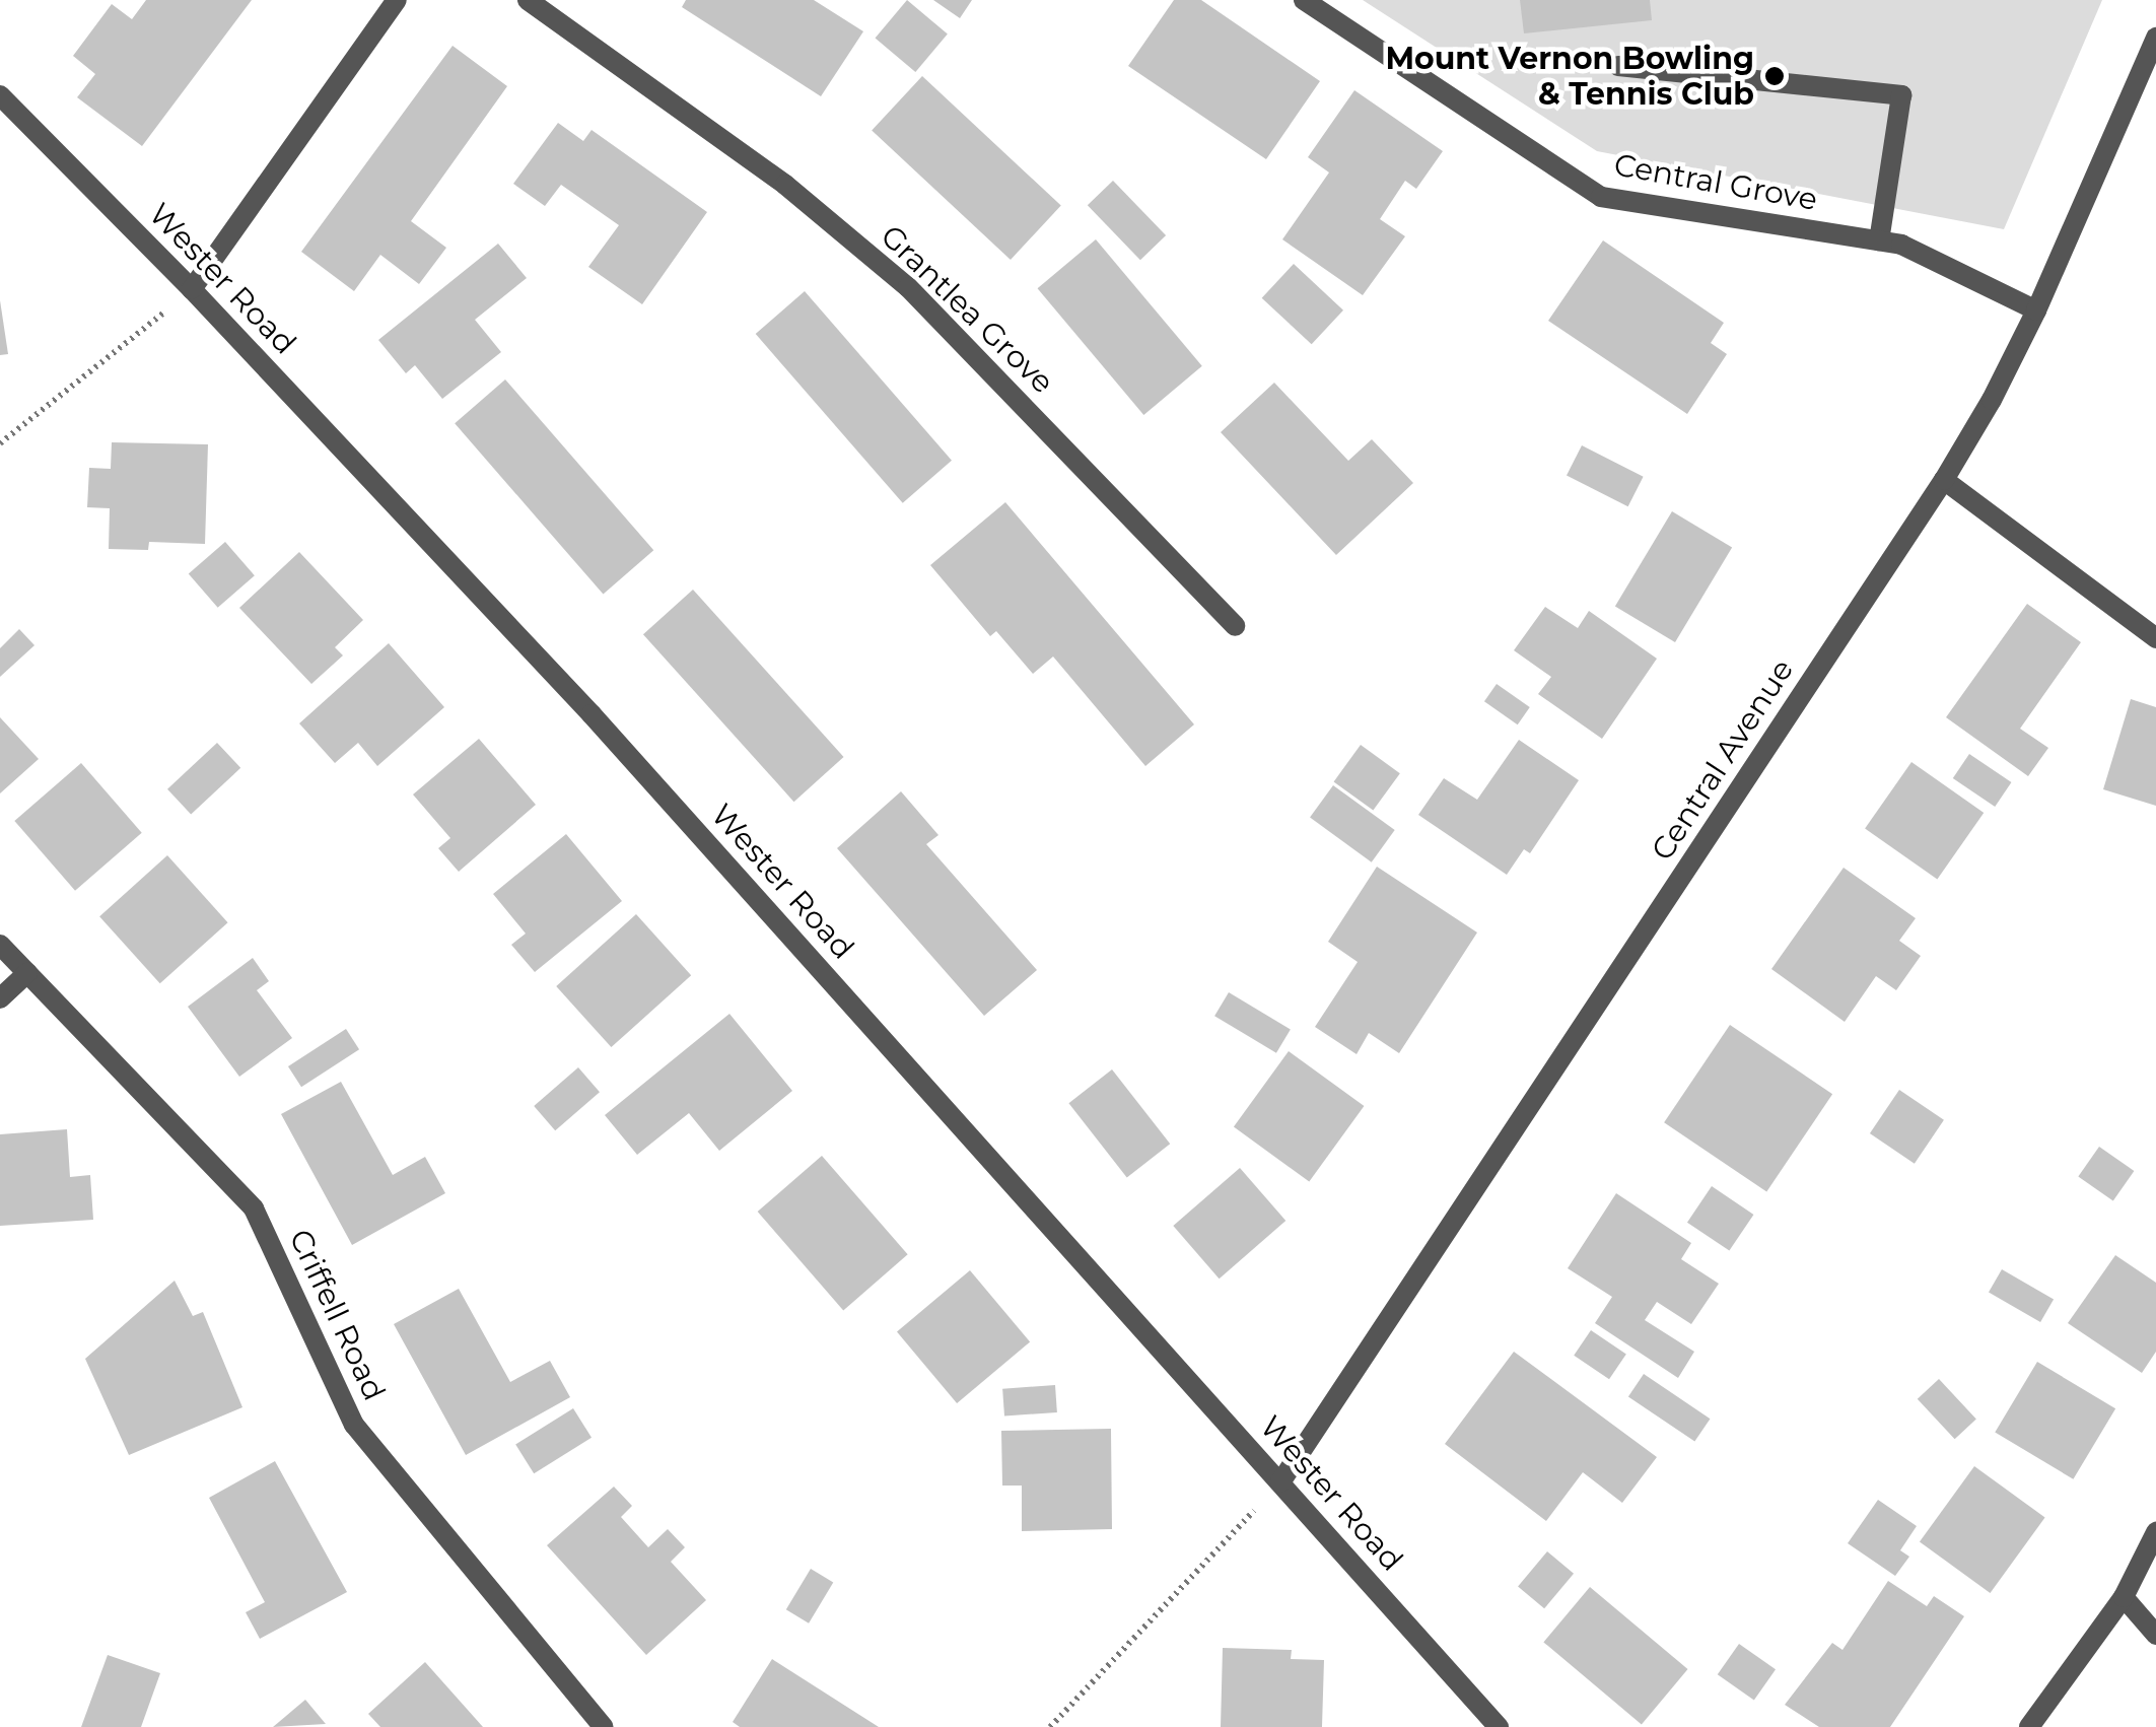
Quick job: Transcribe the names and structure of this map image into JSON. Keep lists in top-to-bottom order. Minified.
{"streets":{"street":["Central Grove","Wester Road","Grantlea Grove","Central Avenue","Criffell Road"]},"crossings":[["Central Grove","Central Avenue"],["Wester Road","Central Avenue"]],"places":["Mount Vernon Bowling & Tennis Club"]}
